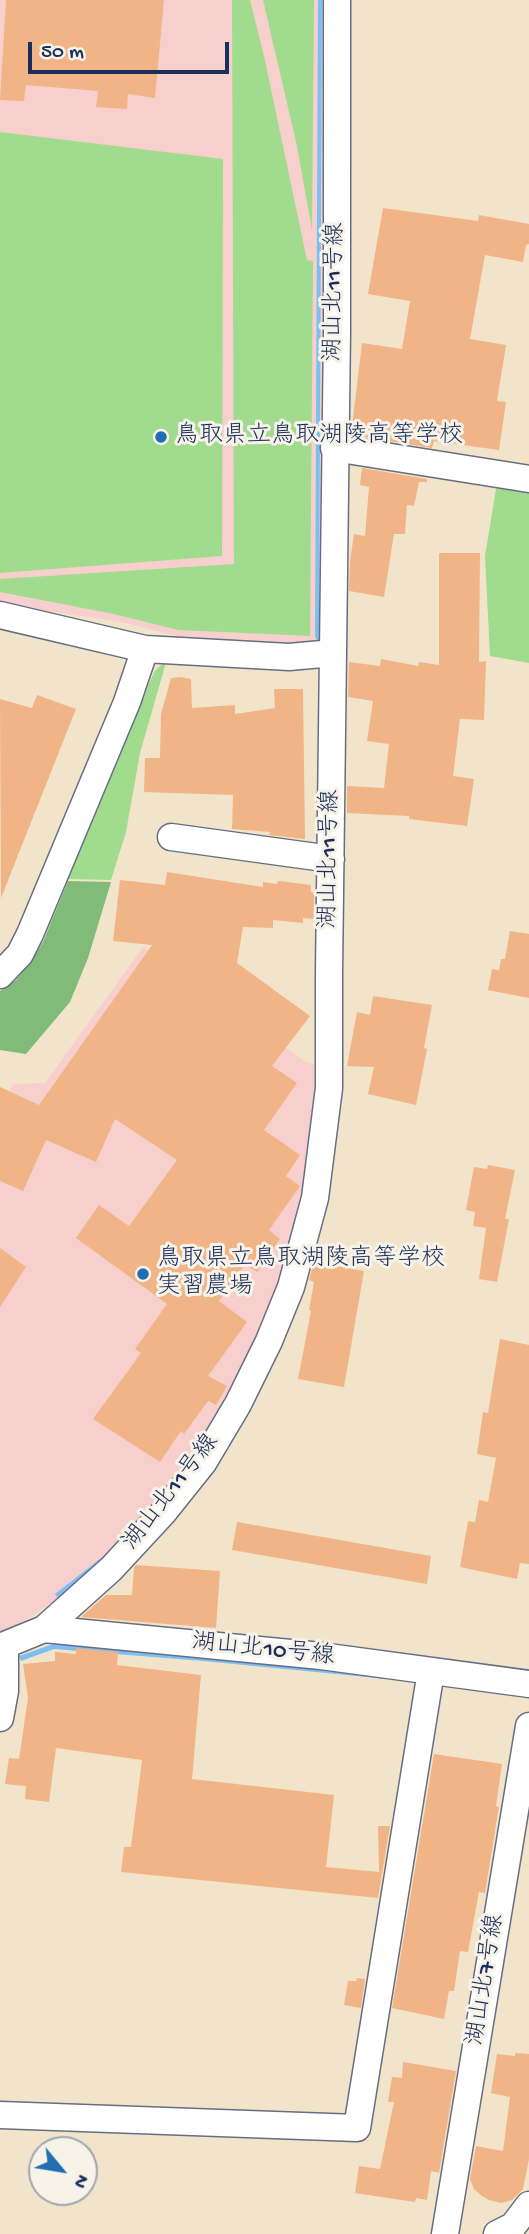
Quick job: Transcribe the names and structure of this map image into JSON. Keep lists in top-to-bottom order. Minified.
{"streets":{"street":["湖山北11号線","湖山北10号線","湖山北7号線"]},"crossings":[["湖山北11号線","湖山北10号線"]],"places":["鳥取県立鳥取湖陵高等学校","鳥取県立鳥取湖陵高等学校 実習農場"],"scale_bar":"50 m","north":"bottom right"}
